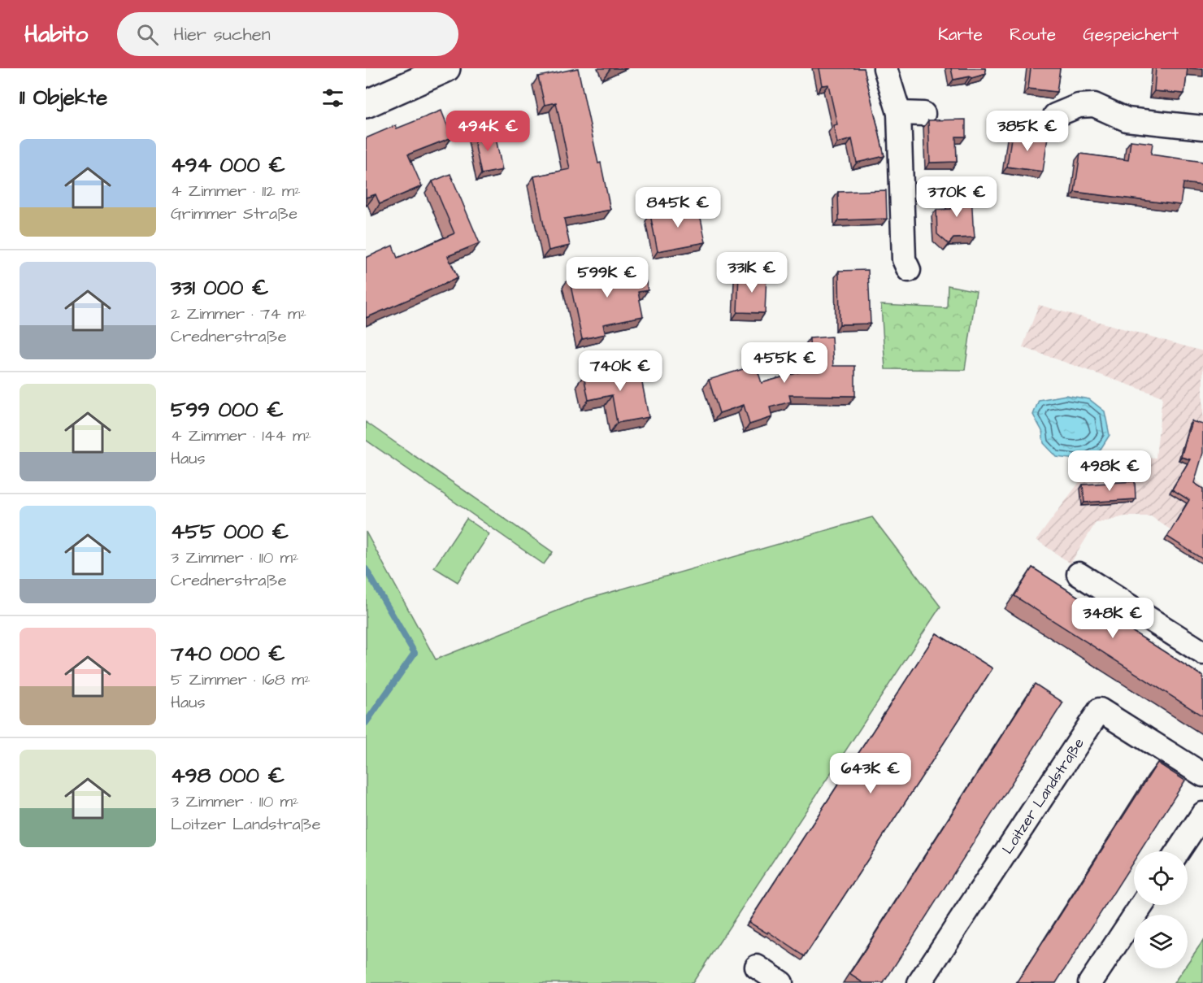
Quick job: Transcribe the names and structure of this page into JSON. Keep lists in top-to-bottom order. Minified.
{"streets":{"street":["Loitzer Landstraße"]},"page":{"header":"Habito","search":"Hier suchen","nav":["Karte","Route","Gespeichert"],"heading":"11 Objekte","price":["494K €","385K €","370K €","845K €","331K €","599K €","455K €","740K €","498K €","348K €","643K €"],"list":[{"name":"494 000 €","note":"4 Zimmer · 112 m² · Grimmer Straße"},{"name":"331 000 €","note":"2 Zimmer · 74 m² · Crednerstraße"},{"name":"599 000 €","note":"4 Zimmer · 144 m² · Haus"},{"name":"455 000 €","note":"3 Zimmer · 110 m² · Crednerstraße"},{"name":"740 000 €","note":"5 Zimmer · 168 m² · Haus"},{"name":"498 000 €","note":"3 Zimmer · 110 m² · Loitzer Landstraße"}]}}
